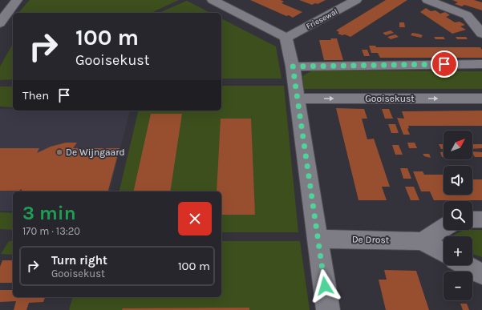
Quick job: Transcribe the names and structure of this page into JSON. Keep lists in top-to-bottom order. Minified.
{"streets":{"street":["Friesewal","Gooisekust","De Drost"]},"places":["De Wijngaard"],"north":"top right","page":{"turn":["100 m","Gooisekust"],"then":"Then","map_buttons":["+","−"],"heading":["3 min","170 m · 13:20"],"list":[{"name":"Turn right","note":"Gooisekust","value":"100 m"}]}}
